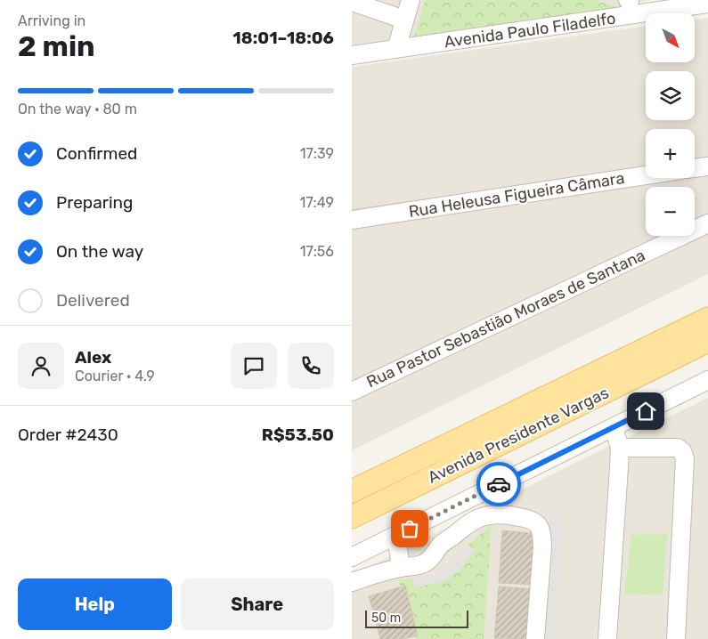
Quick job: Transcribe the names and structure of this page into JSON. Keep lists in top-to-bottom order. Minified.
{"streets":{"main road":["Avenida Presidente Vargas"],"street":["Avenida Paulo Filadelfo","Rua Heleusa Figueira Câmara","Rua Pastor Sebastião Moraes de Santana"]},"scale_bar":"50 m","north":"bottom right","page":{"heading":["2 min","Arriving in","18:01–18:06"],"panel":["Alex","Courier · 4.9","Order #2430","R$53.50"],"map_buttons":["+","−"],"bar":"On the way · 80 m","list":[["Confirmed","17:39"],["Preparing","17:49"],["On the way","17:56"],"Delivered"],"buttons":["Help","Share"],"scale":"50 m"}}
